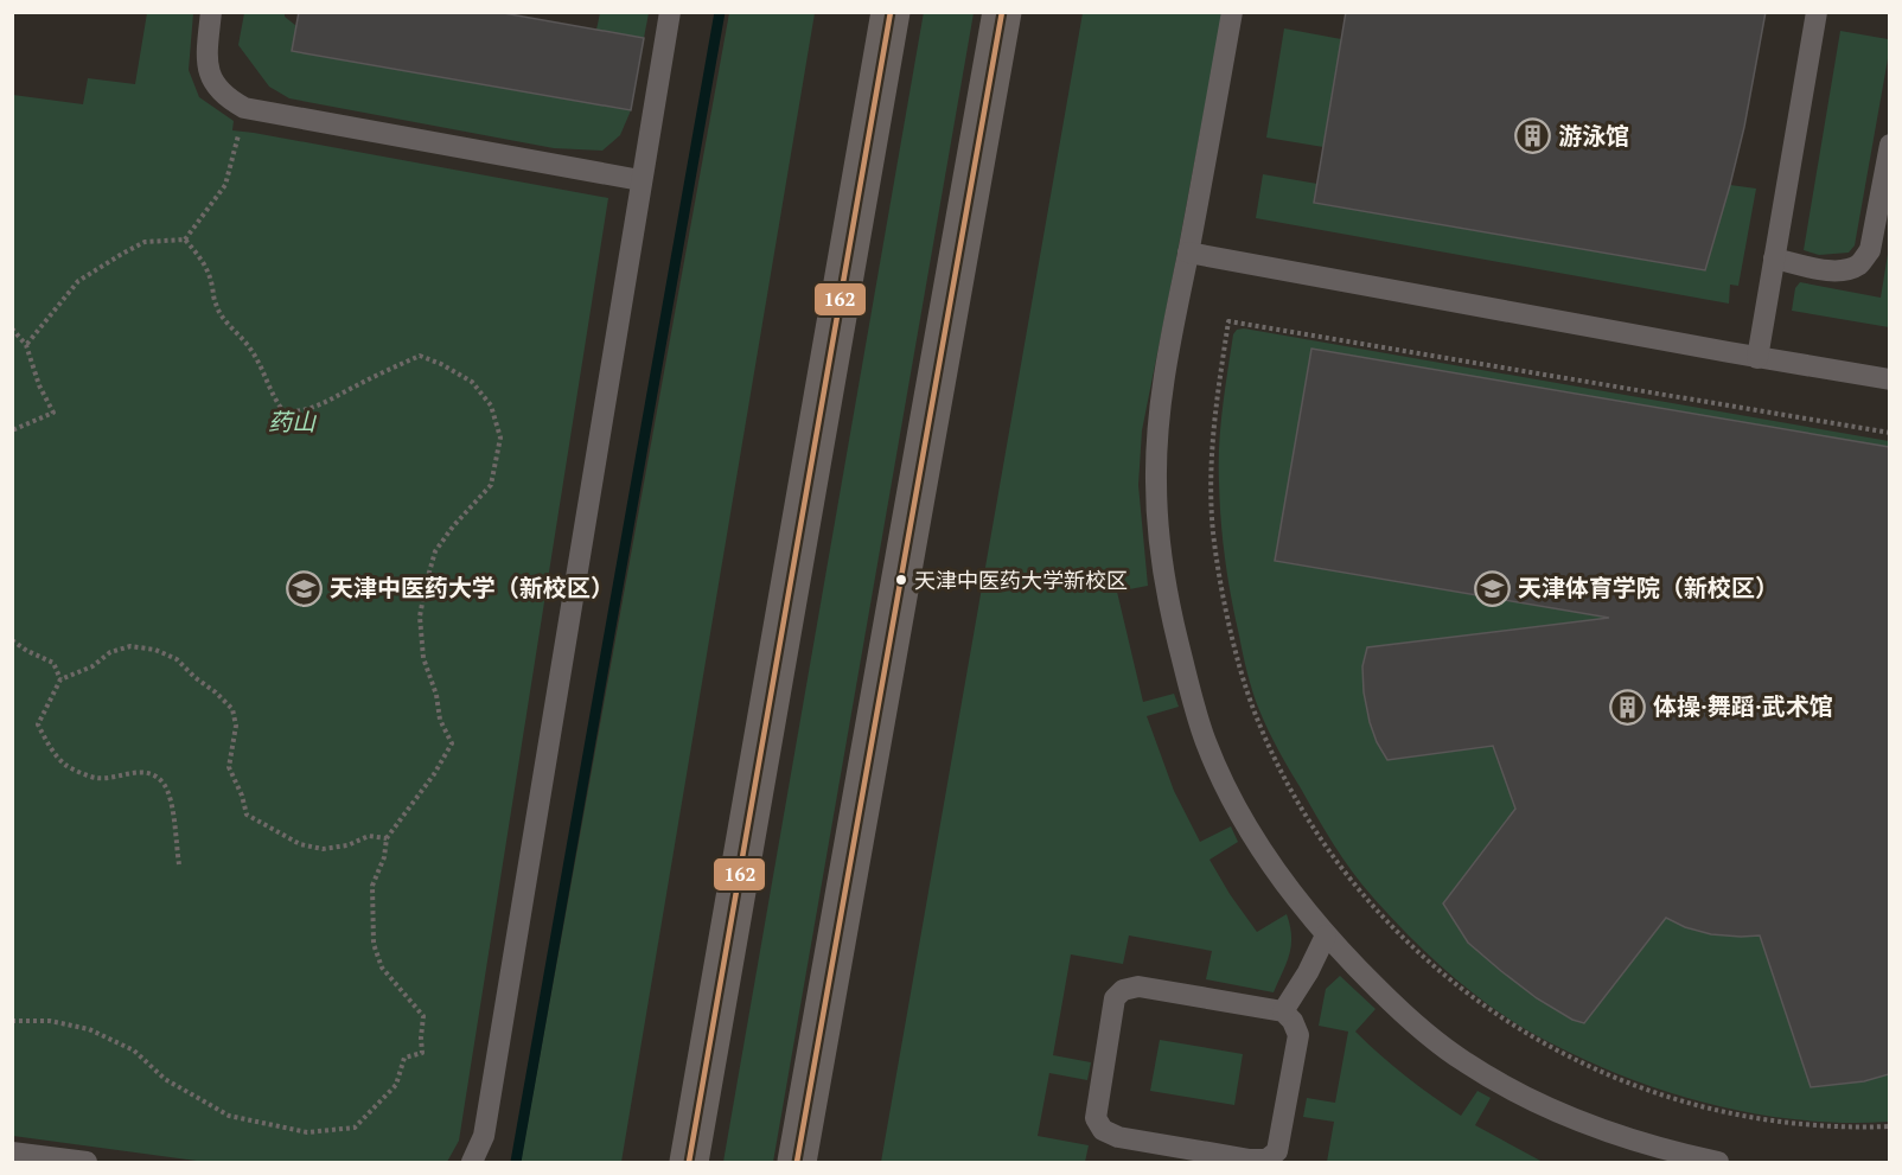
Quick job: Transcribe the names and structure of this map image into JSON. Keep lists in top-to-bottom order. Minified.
{"parks":["药山"],"places":{"building":["游泳馆","体操·舞蹈·武术馆"],"other":["天津中医药大学新校区"],"school or university":["天津中医药大学（新校区）","天津体育学院（新校区）"]},"lines":["transit line 162"]}
